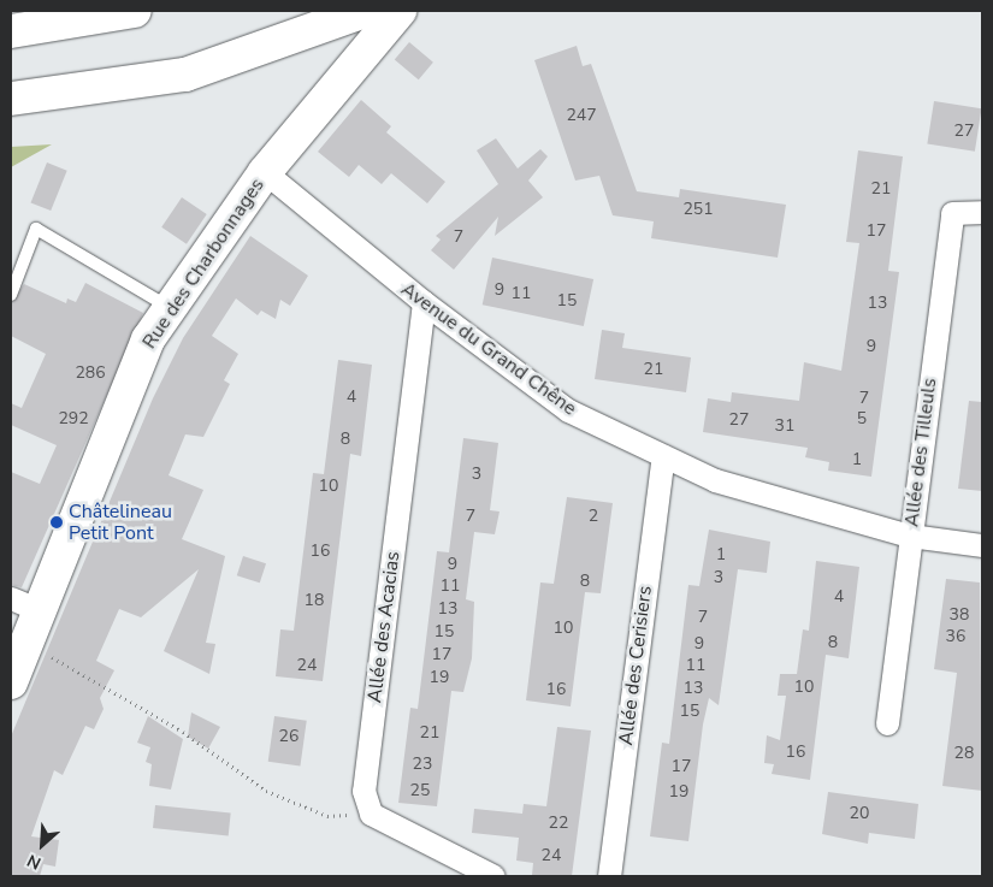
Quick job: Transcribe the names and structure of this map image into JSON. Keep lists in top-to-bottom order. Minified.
{"streets":{"main road":["Rue des Charbonnages"],"street":["Avenue du Grand Chêne","Allée des Tilleuls","Allée des Acacias","Allée des Cerisiers"]},"crossings":[["Rue des Charbonnages","Avenue du Grand Chêne"],["Avenue du Grand Chêne","Allée des Tilleuls"],["Avenue du Grand Chêne","Allée des Acacias"],["Avenue du Grand Chêne","Allée des Cerisiers"]],"places":["Châtelineau Petit Pont"],"house_numbers":["247","27","21","251","17","7","9","11","15","13","9","21","286","4","7","292","5","27","31","8","1","3","10","7","2","16","1","9","3","8","11","4","18","13","38","7","10","15","36","8","9","17","24","11","19","10","13","16","15","21","26","16","28","23","17","25","19","20","22","24"],"north":"bottom left"}
